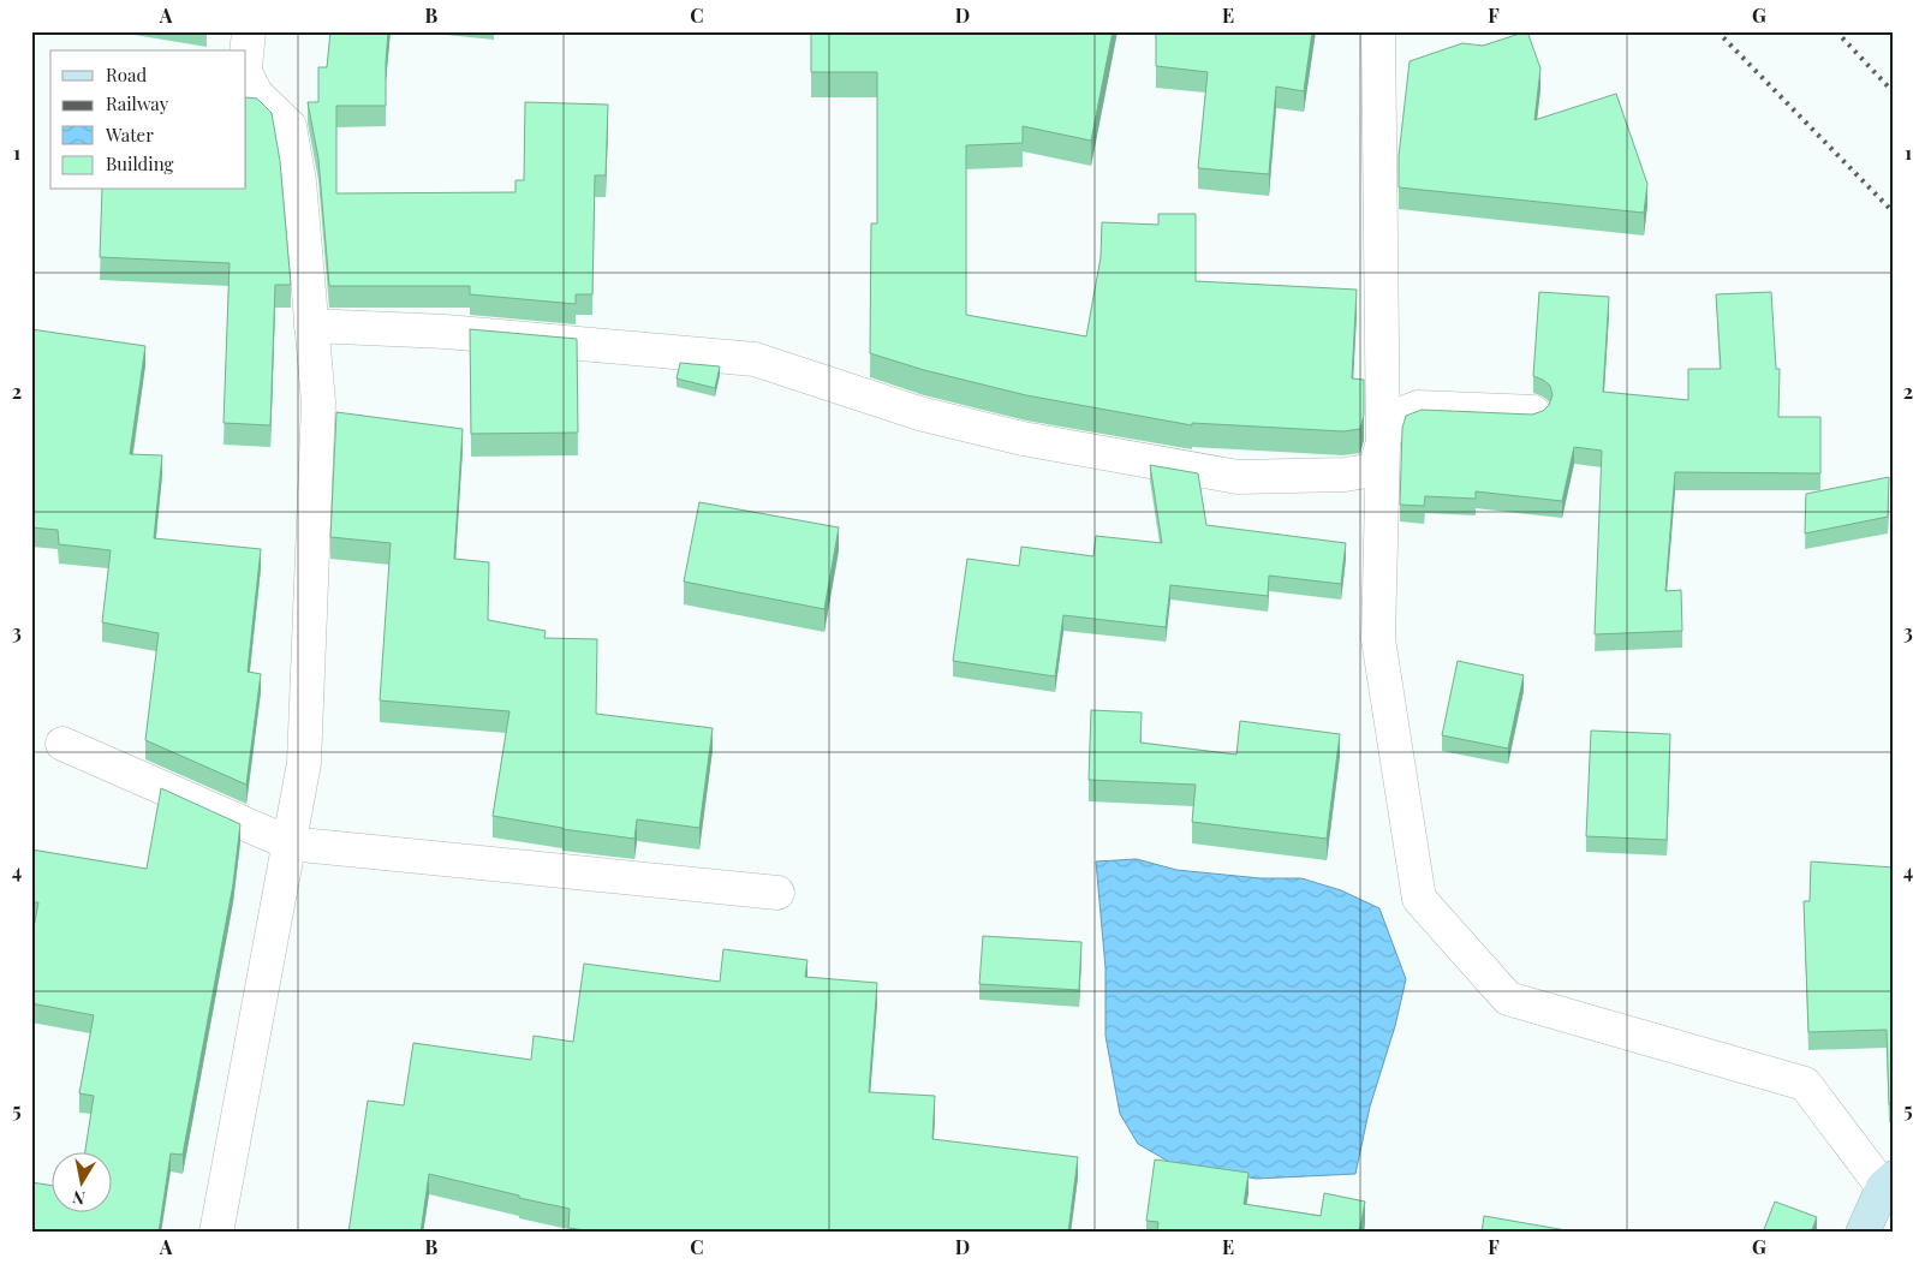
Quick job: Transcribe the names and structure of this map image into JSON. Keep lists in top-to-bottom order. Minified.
{"legend":["Road","Railway","Water","Building"],"north":"bottom","grid":{"columns":["A","B","C","D","E","F","G"],"rows":["1","2","3","4","5"]}}
